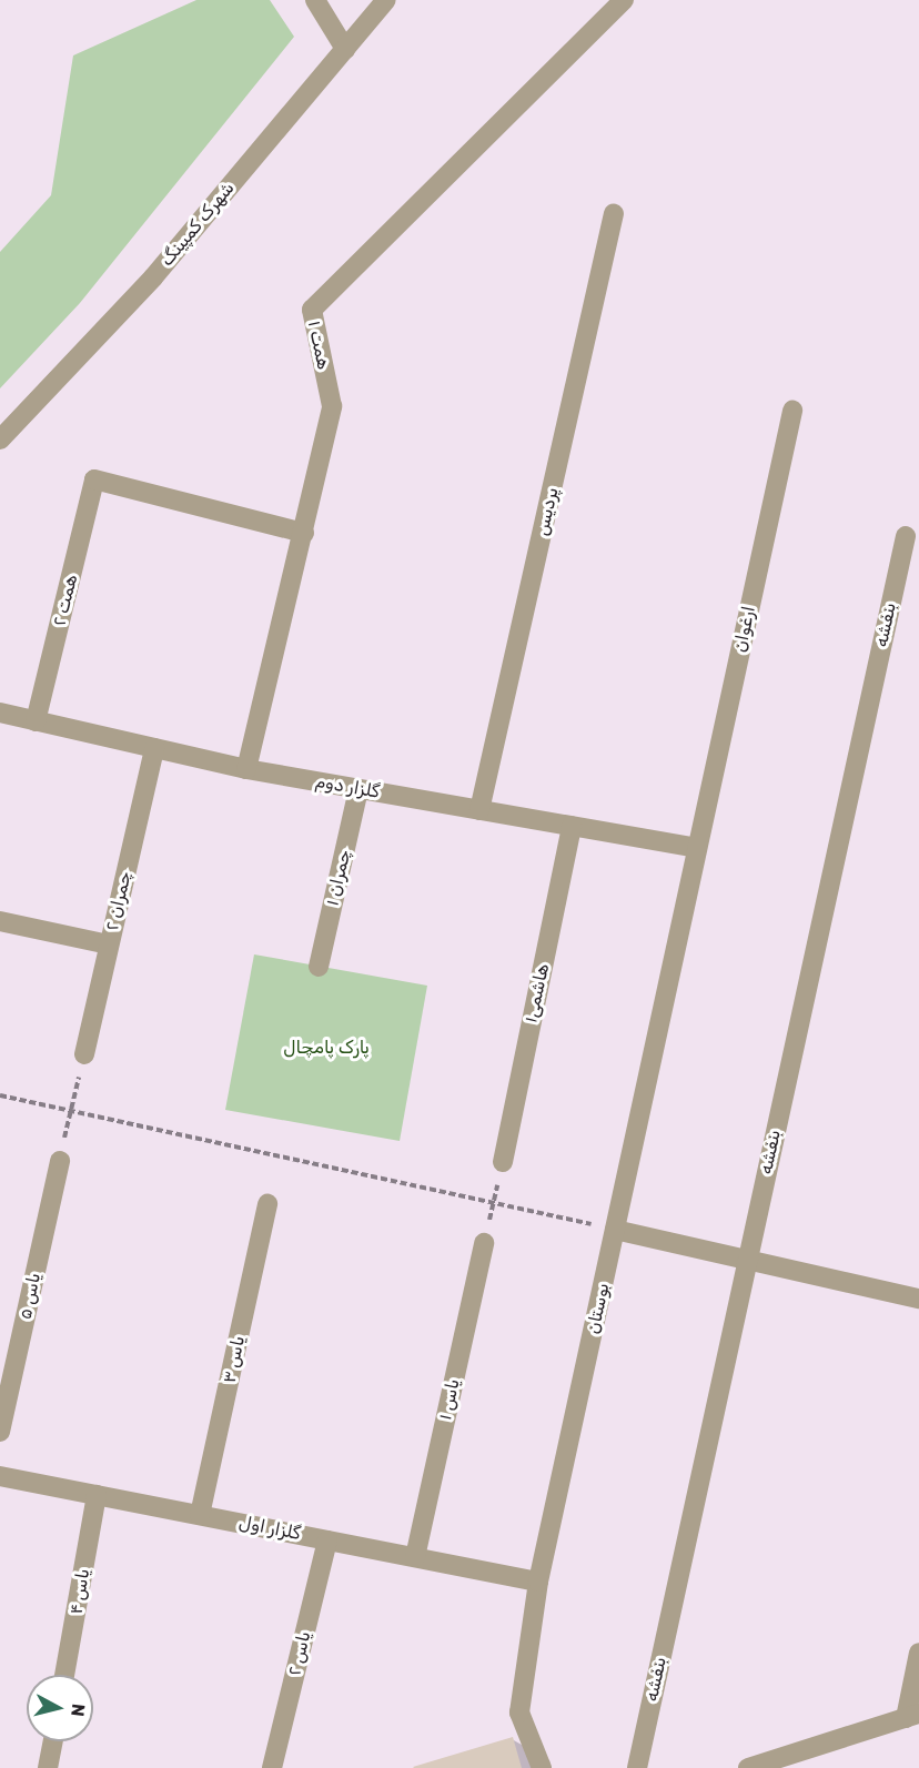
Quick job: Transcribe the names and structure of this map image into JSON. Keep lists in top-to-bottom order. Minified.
{"streets":{"street":["شهرک کمپینگ","همت ۱","پردیس","همت ۲","بنفشه","ارغوان","گلزار دوم","چمران ۱","چمران ۲","هاشمی۱","یاس ۵","بوستان","یاس ۳","یاس ۱","گلزار اول","یاس ۴","یاس ۲"]},"crossings":[["همت ۱","همت ۲"],["همت ۱","گلزار دوم"],["پردیس","گلزار دوم"],["همت ۲","گلزار دوم"],["ارغوان","گلزار دوم"],["ارغوان","بوستان"],["گلزار دوم","چمران ۱"],["گلزار دوم","چمران ۲"],["گلزار دوم","هاشمی۱"],["گلزار دوم","بوستان"],["بوستان","گلزار اول"],["یاس ۳","گلزار اول"],["یاس ۱","گلزار اول"],["گلزار اول","یاس ۴"],["گلزار اول","یاس ۲"]],"parks":["پارک پامچال"],"north":"right"}
